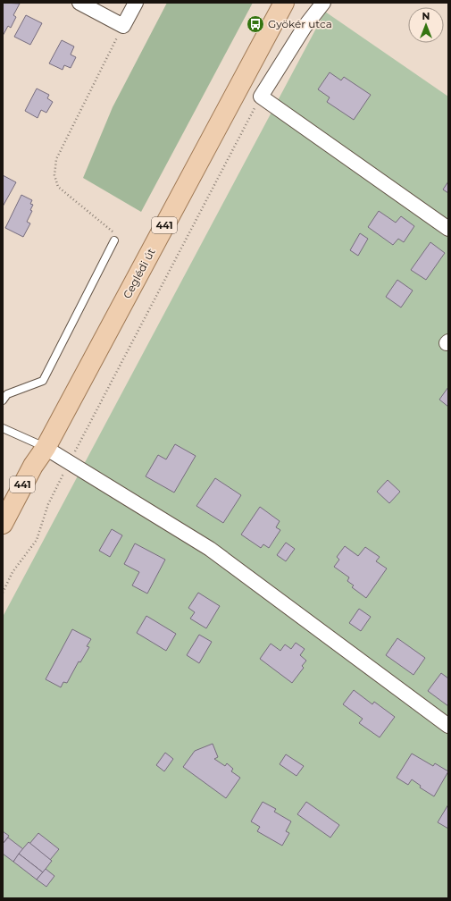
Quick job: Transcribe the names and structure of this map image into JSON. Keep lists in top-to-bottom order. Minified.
{"streets":{"main road":["441","Ceglédi út"]},"places":{"bus stop":["Gyökér utca"]},"north":"top"}
